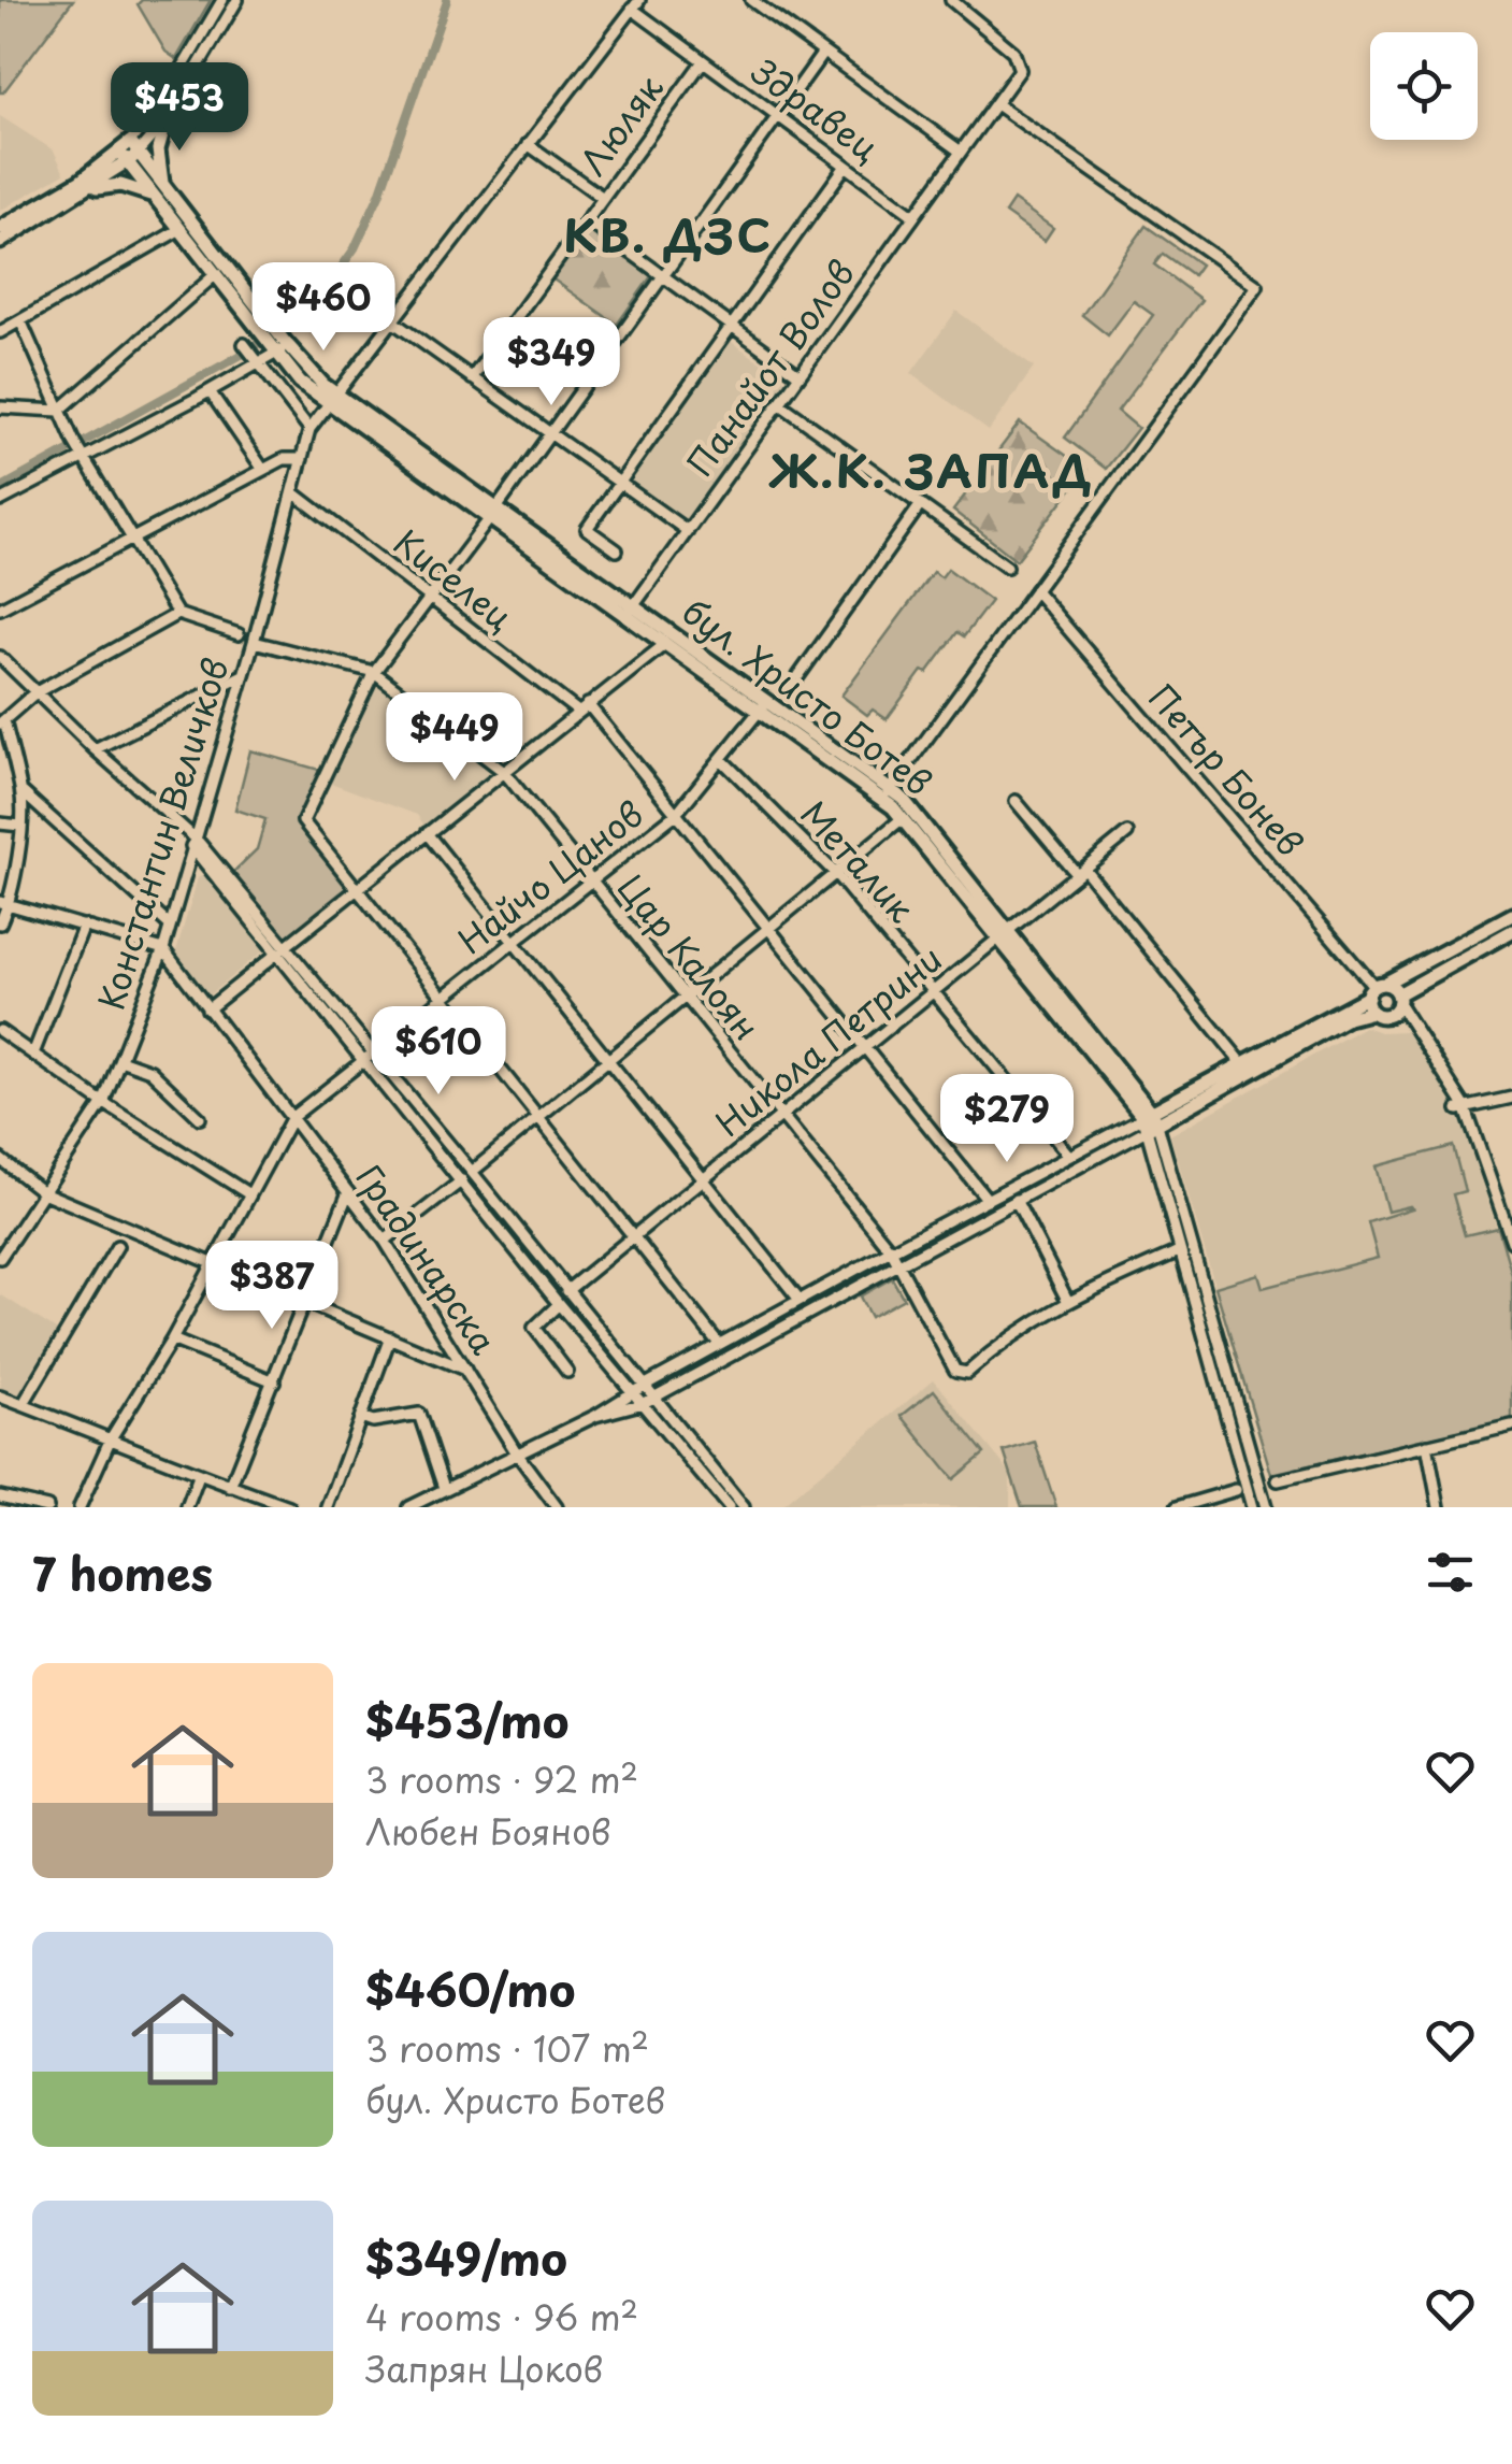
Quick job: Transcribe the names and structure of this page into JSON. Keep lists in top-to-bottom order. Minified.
{"streets":{"main road":["бул. Христо Ботев"],"street":["Здравец","Люляк","Панайот Волов","Киселец","Петър Бонев","Константин Величков","Металик","Найчо Цанов","Цар Калоян","Никола Петрини","Градинарска"]},"crossings":[["Здравец","Люляк"],["Здравец","Панайот Волов"],["Здравец","Константин Величков"],["Панайот Волов","бул. Христо Ботев"],["Киселец","Константин Величков"],["Киселец","Найчо Цанов"],["Киселец","Никола Петрини"],["бул. Христо Ботев","Константин Величков"],["бул. Христо Ботев","Найчо Цанов"],["бул. Христо Ботев","Никола Петрини"],["Константин Величков","Цар Калоян"],["Константин Величков","Градинарска"],["Металик","Найчо Цанов"],["Металик","Никола Петрини"],["Найчо Цанов","Цар Калоян"],["Найчо Цанов","Градинарска"],["Цар Калоян","Никола Петрини"]],"districts":["КВ. ДЗС","Ж.К. ЗАПАД"],"page":{"price":["$453","$460","$349","$449","$610","$279","$387"],"heading":"7 homes","list":[{"name":"$453/mo","note":"3 rooms · 92 m² · Любен Боянов"},{"name":"$460/mo","note":"3 rooms · 107 m² · бул. Христо Ботев"},{"name":"$349/mo","note":"4 rooms · 96 m² · Запрян Цоков"}]}}
